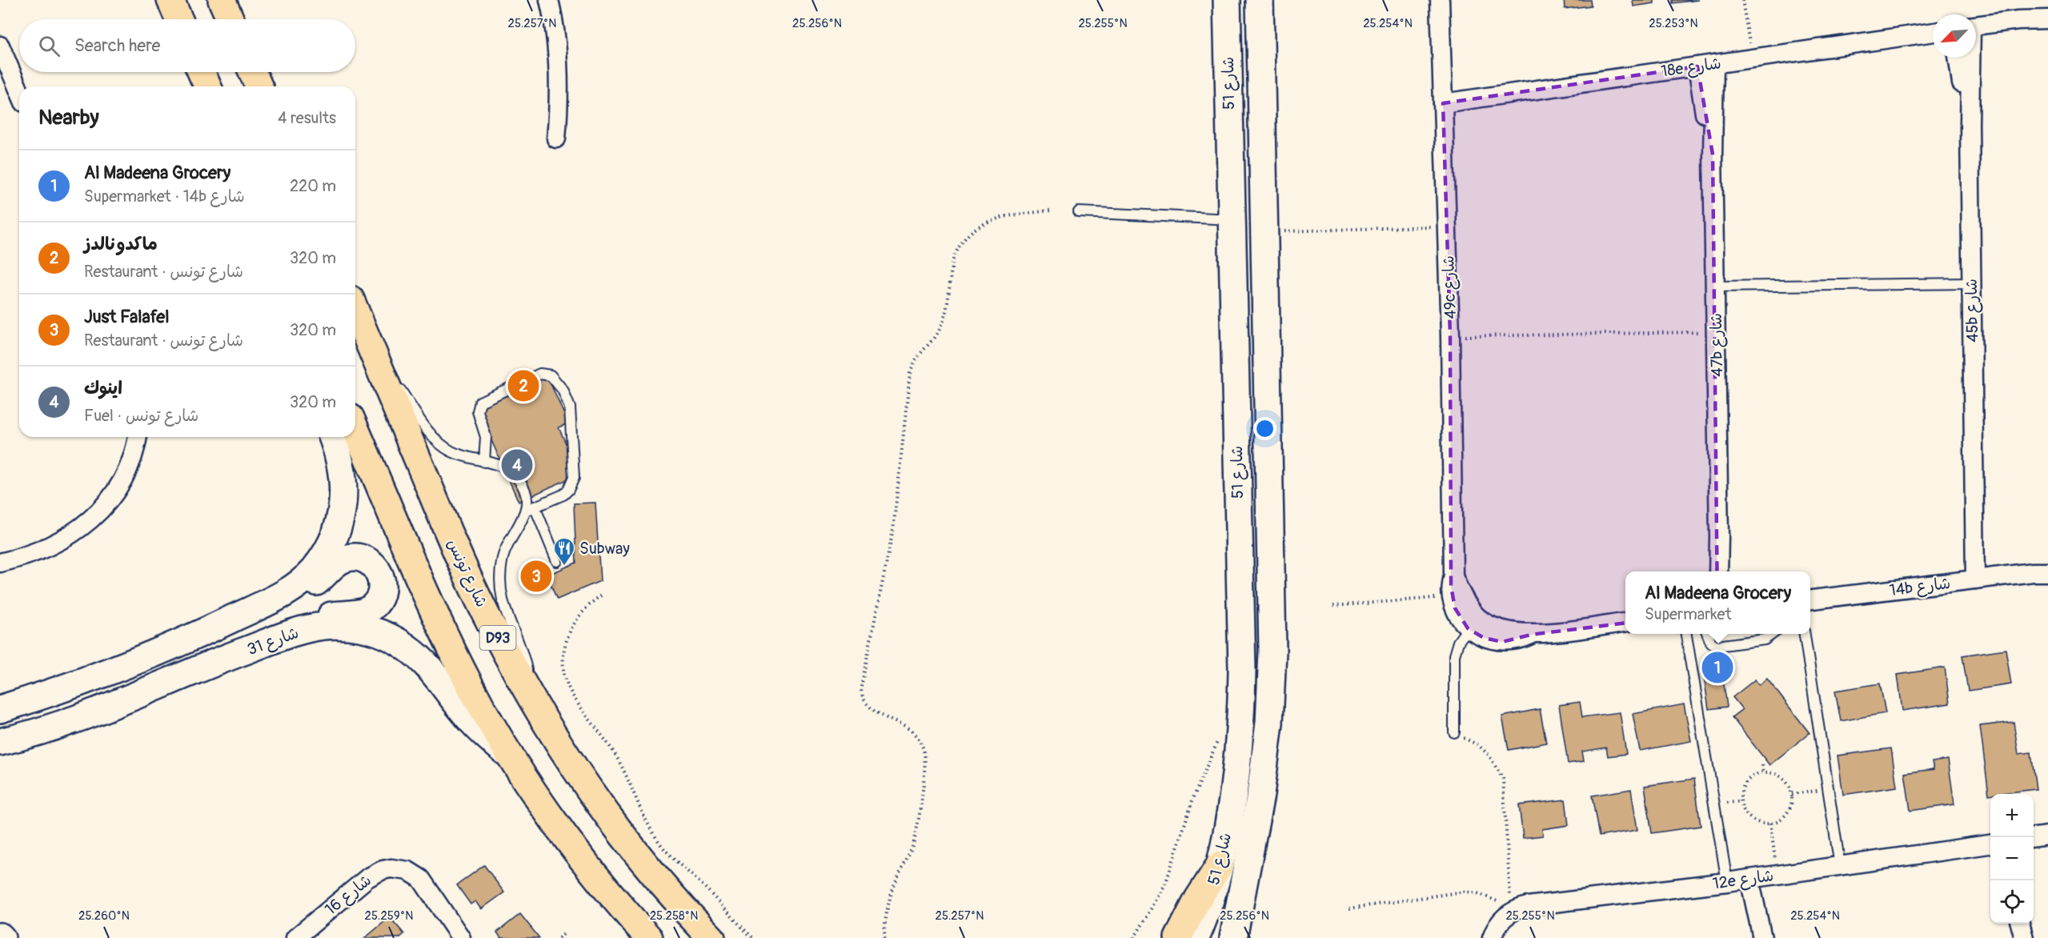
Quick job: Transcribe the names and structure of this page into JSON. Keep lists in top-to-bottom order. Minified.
{"streets":{"main road":["شارع تونس","D93"],"street":["18e شارع","شارع 51","49c شارع","45b شارع","47b شارع","14b شارع","شارع 31","12e شارع","شارع 16"]},"crossings":[["18e شارع","49c شارع"],["18e شارع","47b شارع"],["45b شارع","14b شارع"]],"places":{"restaurant":["Subway"]},"north":"bottom left","page":{"search":"Search here","heading":["Nearby","4 results"],"list":[{"mark":"1","name":"Al Madeena Grocery","note":"Supermarket · 14b شارع","value":"220 m"},{"mark":"2","name":"ماكدونالدز","note":"Restaurant · شارع تونس","value":"320 m"},{"mark":"3","name":"Just Falafel","note":"Restaurant · شارع تونس","value":"320 m"},{"mark":"4","name":"اينوك","note":"Fuel · شارع تونس","value":"320 m"}],"pins":["2","4","3","1"],"popup":["Al Madeena Grocery","Supermarket"],"map_buttons":["+","−"]},"coordinates":["25.256°N","25.254°N","25.253°N","25.257°N","25.255°N","25.260°N","25.259°N","25.258°N"]}
